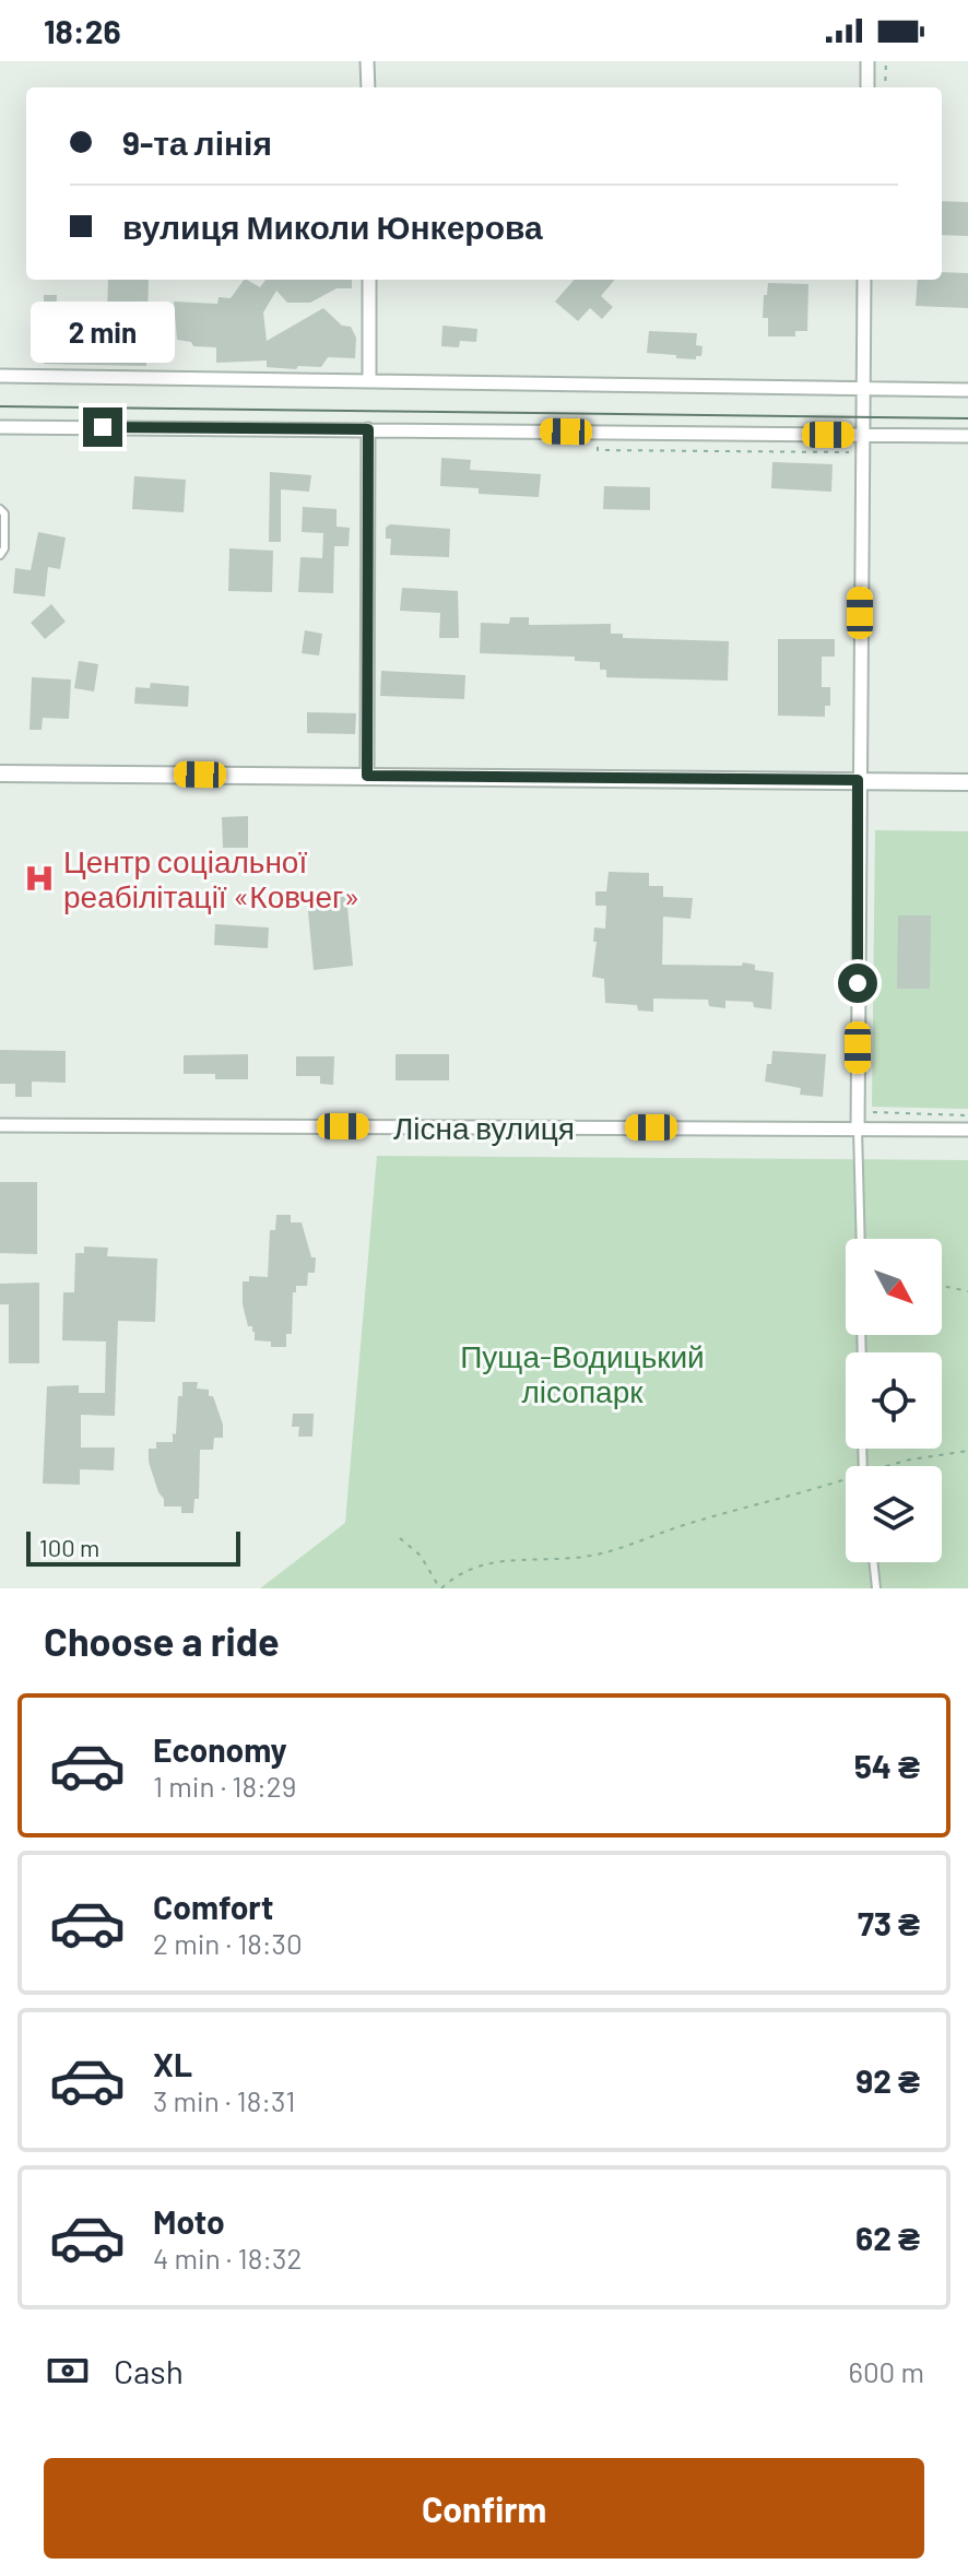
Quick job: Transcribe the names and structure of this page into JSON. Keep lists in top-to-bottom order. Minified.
{"streets":{"street":["Лісна вулиця"]},"parks":["Пуща-Водицький лісопарк"],"places":{"hospital":["Центр соціальної реабілітації «Ковчег»"]},"scale_bar":"100 m","north":"bottom right","page":{"status":"18:26","banner":["9-та лінія","вулиця Миколи Юнкерова"],"bubble":"2 min","scale":"100 m","heading":"Choose a ride","list":[{"name":"Economy","note":"1 min · 18:29","value":"54 ₴"},{"name":"Comfort","note":"2 min · 18:30","value":"73 ₴"},{"name":"XL","note":"3 min · 18:31","value":"92 ₴"},{"name":"Moto","note":"4 min · 18:32","value":"62 ₴"}],"pay":["Cash","600 m"],"buttons":"Confirm"}}
